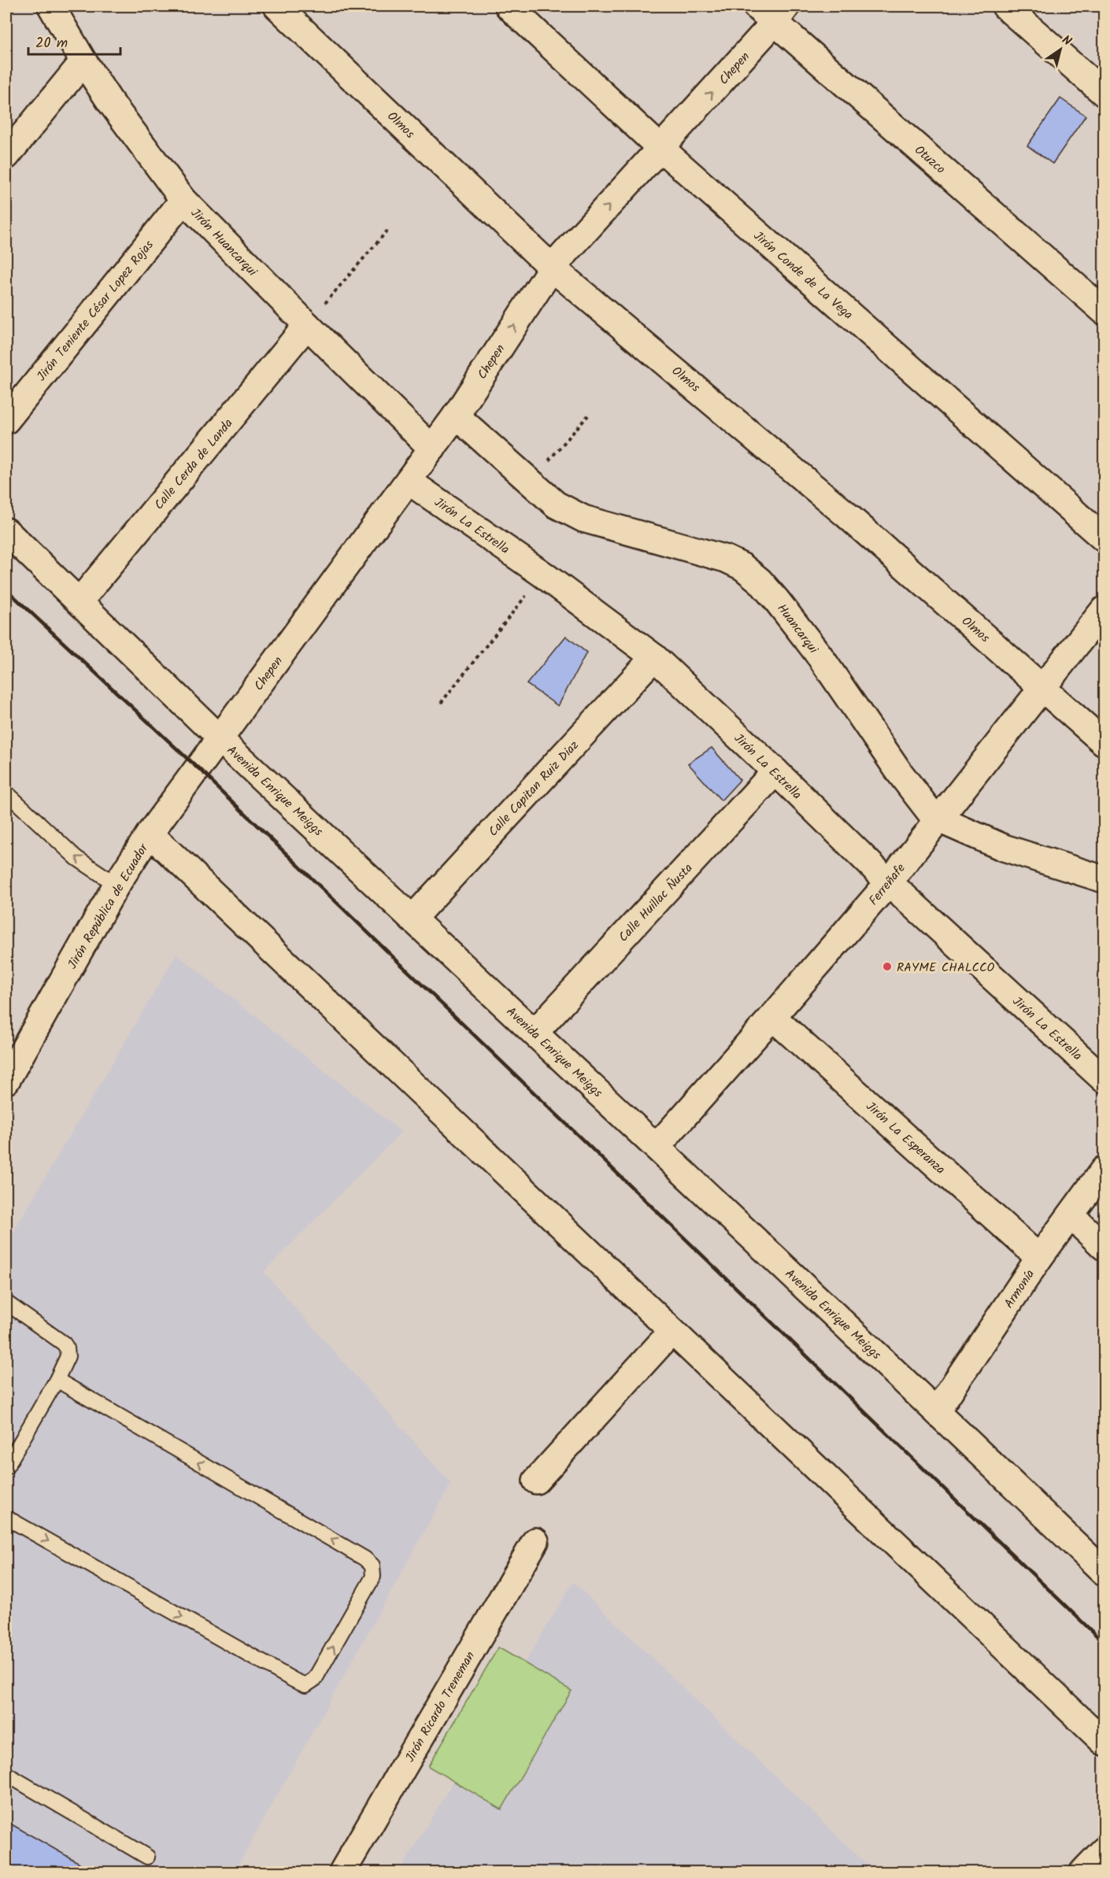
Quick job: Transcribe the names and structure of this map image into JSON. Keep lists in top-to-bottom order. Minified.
{"streets":{"street":["Chepen","Olmos","Otuzco","Jirón Huancarqui","Jirón Conde de La Vega","Jirón Teniente César Lopez Rojas","Calle Cerda de Landa","Jirón La Estrella","Huancarqui","Calle Capitan Ruiz Diaz","Avenida Enrique Meiggs","Ferreñafe","Calle Huillac Ñusta","Jirón República de Ecuador","Jirón La Esperanza","Armonía","Jirón Ricardo Treneman"]},"crossings":[["Chepen","Olmos"],["Chepen","Otuzco"],["Chepen","Jirón Huancarqui"],["Chepen","Jirón Conde de La Vega"],["Chepen","Jirón La Estrella"],["Chepen","Huancarqui"],["Chepen","Avenida Enrique Meiggs"],["Chepen","Jirón República de Ecuador"],["Olmos","Ferreñafe"],["Jirón Huancarqui","Jirón Teniente César Lopez Rojas"],["Jirón Huancarqui","Calle Cerda de Landa"],["Calle Cerda de Landa","Avenida Enrique Meiggs"],["Jirón La Estrella","Calle Capitan Ruiz Diaz"],["Jirón La Estrella","Ferreñafe"],["Jirón La Estrella","Calle Huillac Ñusta"],["Huancarqui","Ferreñafe"],["Calle Capitan Ruiz Diaz","Avenida Enrique Meiggs"],["Avenida Enrique Meiggs","Ferreñafe"],["Avenida Enrique Meiggs","Calle Huillac Ñusta"],["Avenida Enrique Meiggs","Jirón República de Ecuador"],["Avenida Enrique Meiggs","Armonía"],["Ferreñafe","Jirón La Esperanza"],["Jirón La Esperanza","Armonía"]],"one_way":["Chepen"],"places":["RAYME CHALCCO"],"scale_bar":"20 m","north":"top right"}
